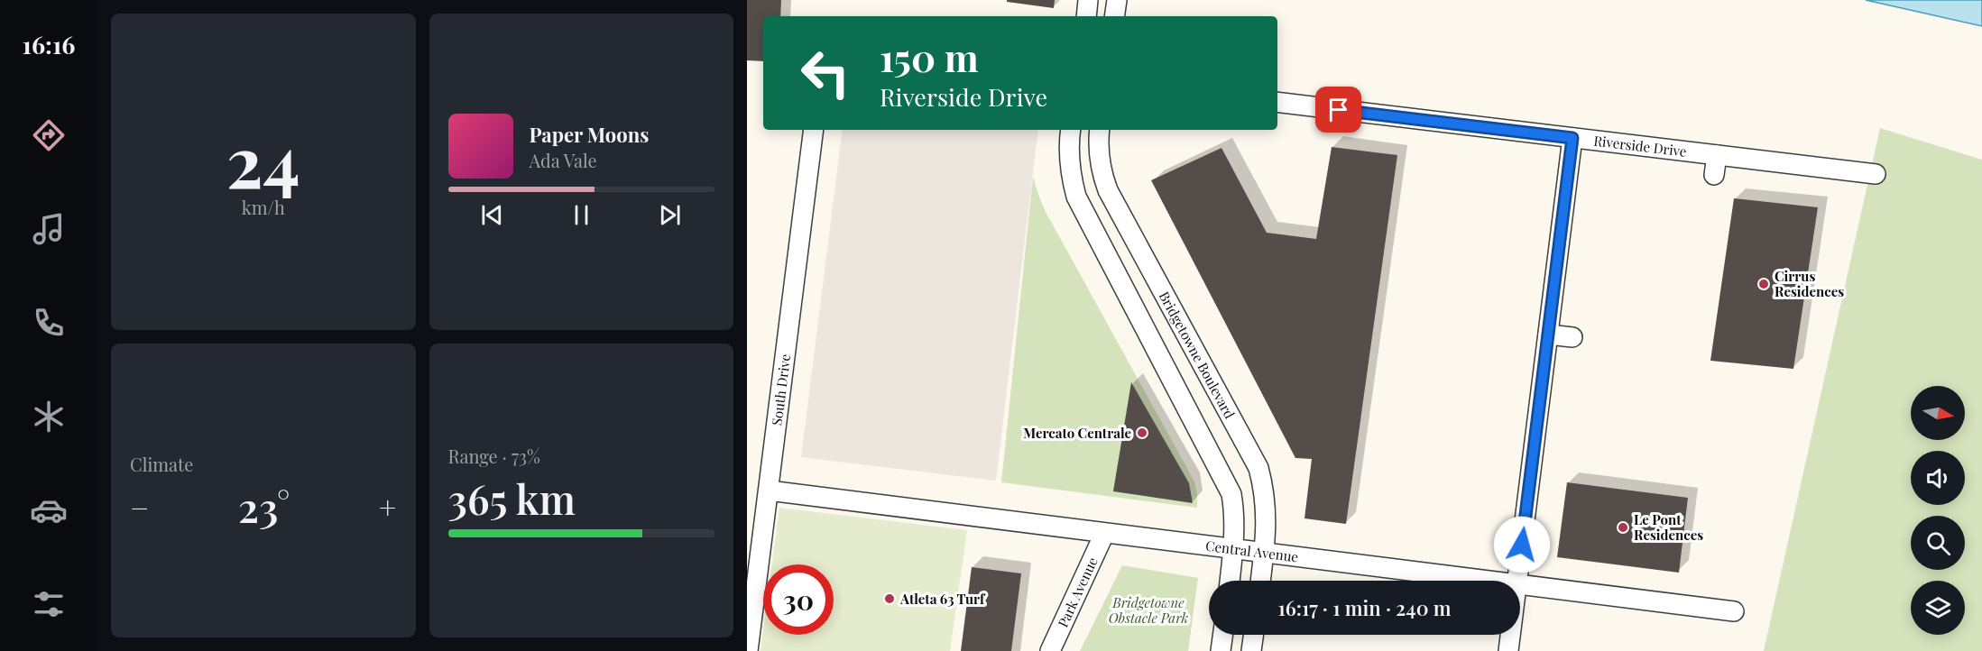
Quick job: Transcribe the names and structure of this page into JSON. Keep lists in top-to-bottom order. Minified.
{"streets":{"street":["Riverside Drive","Bridgetowne Boulevard","South Drive","Central Avenue","Park Avenue"]},"crossings":[["Bridgetowne Boulevard","Central Avenue"],["South Drive","Central Avenue"],["Central Avenue","Park Avenue"]],"parks":["Bridgetowne Obstacle Park"],"places":["Cirrus Residences","Mercato Centrale","Le Pont Residences","Atleta 63 Turf"],"north":"right","page":{"tabs":"16:16","tile":[["24","km/h"],"Climate",["Range · 73%","365 km"]],"turn":["150 m","Riverside Drive"],"song":["Paper Moons","Ada Vale"],"heat":["−","23°","+"],"limit":"30","trip":"16:17 · 1 min · 240 m"}}
